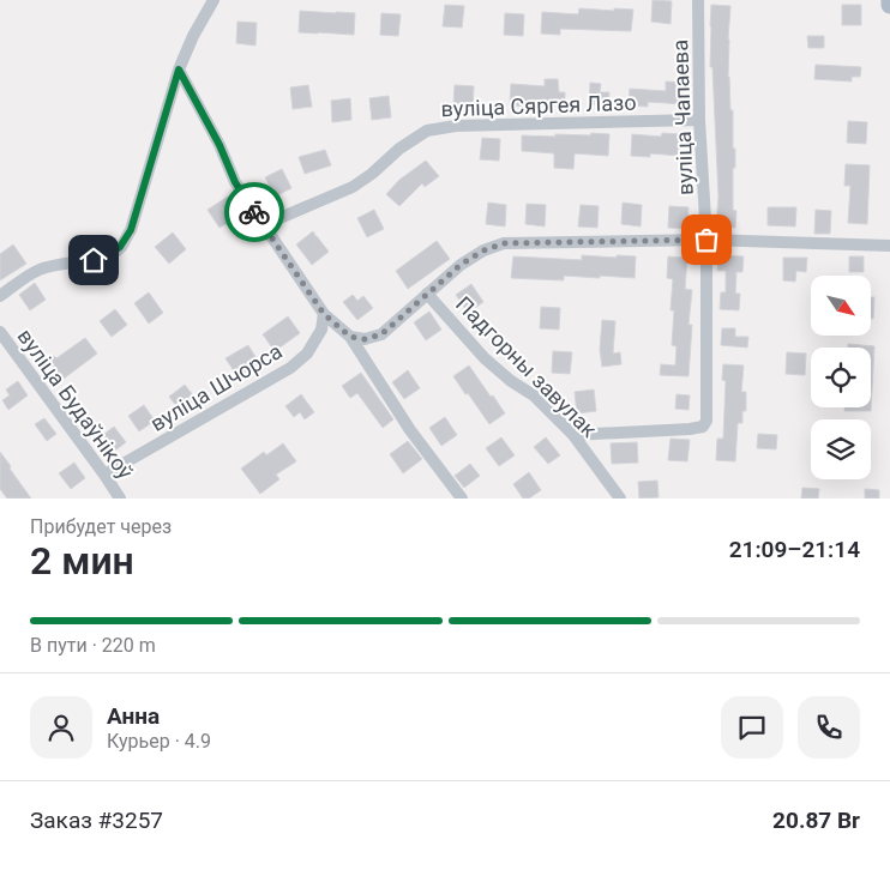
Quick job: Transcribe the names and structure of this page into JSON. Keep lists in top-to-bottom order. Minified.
{"streets":{"street":["вуліца Сяргея Лазо","вуліца Чапаева","Падгорны завулак","вуліца Шчорса","вуліца Будаўнікоў"]},"crossings":[["вуліца Сяргея Лазо","вуліца Чапаева"],["вуліца Чапаева","Падгорны завулак"],["вуліца Шчорса","вуліца Будаўнікоў"]],"north":"bottom right","page":{"heading":["2 мин","Прибудет через","21:09–21:14"],"panel":["Анна","Курьер · 4.9","Заказ #3257","20.87 Br"],"bar":"В пути · 220 m"}}
